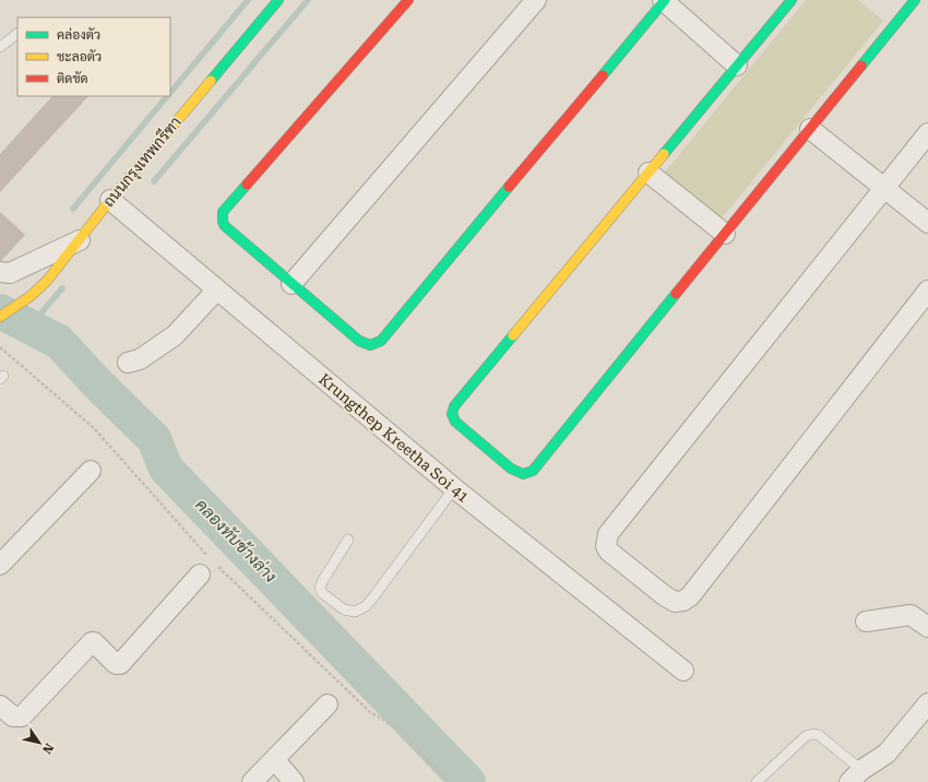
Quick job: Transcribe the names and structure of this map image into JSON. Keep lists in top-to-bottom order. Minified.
{"streets":{"street":["ถนนกรุงเทพกรีฑา","Krungthep Kreetha Soi 41"]},"crossings":[["ถนนกรุงเทพกรีฑา","Krungthep Kreetha Soi 41"]],"water":["คลองทับช้างล่าง"],"legend":["คล่องตัว","ชะลอตัว","ติดขัด"],"north":"bottom right"}
